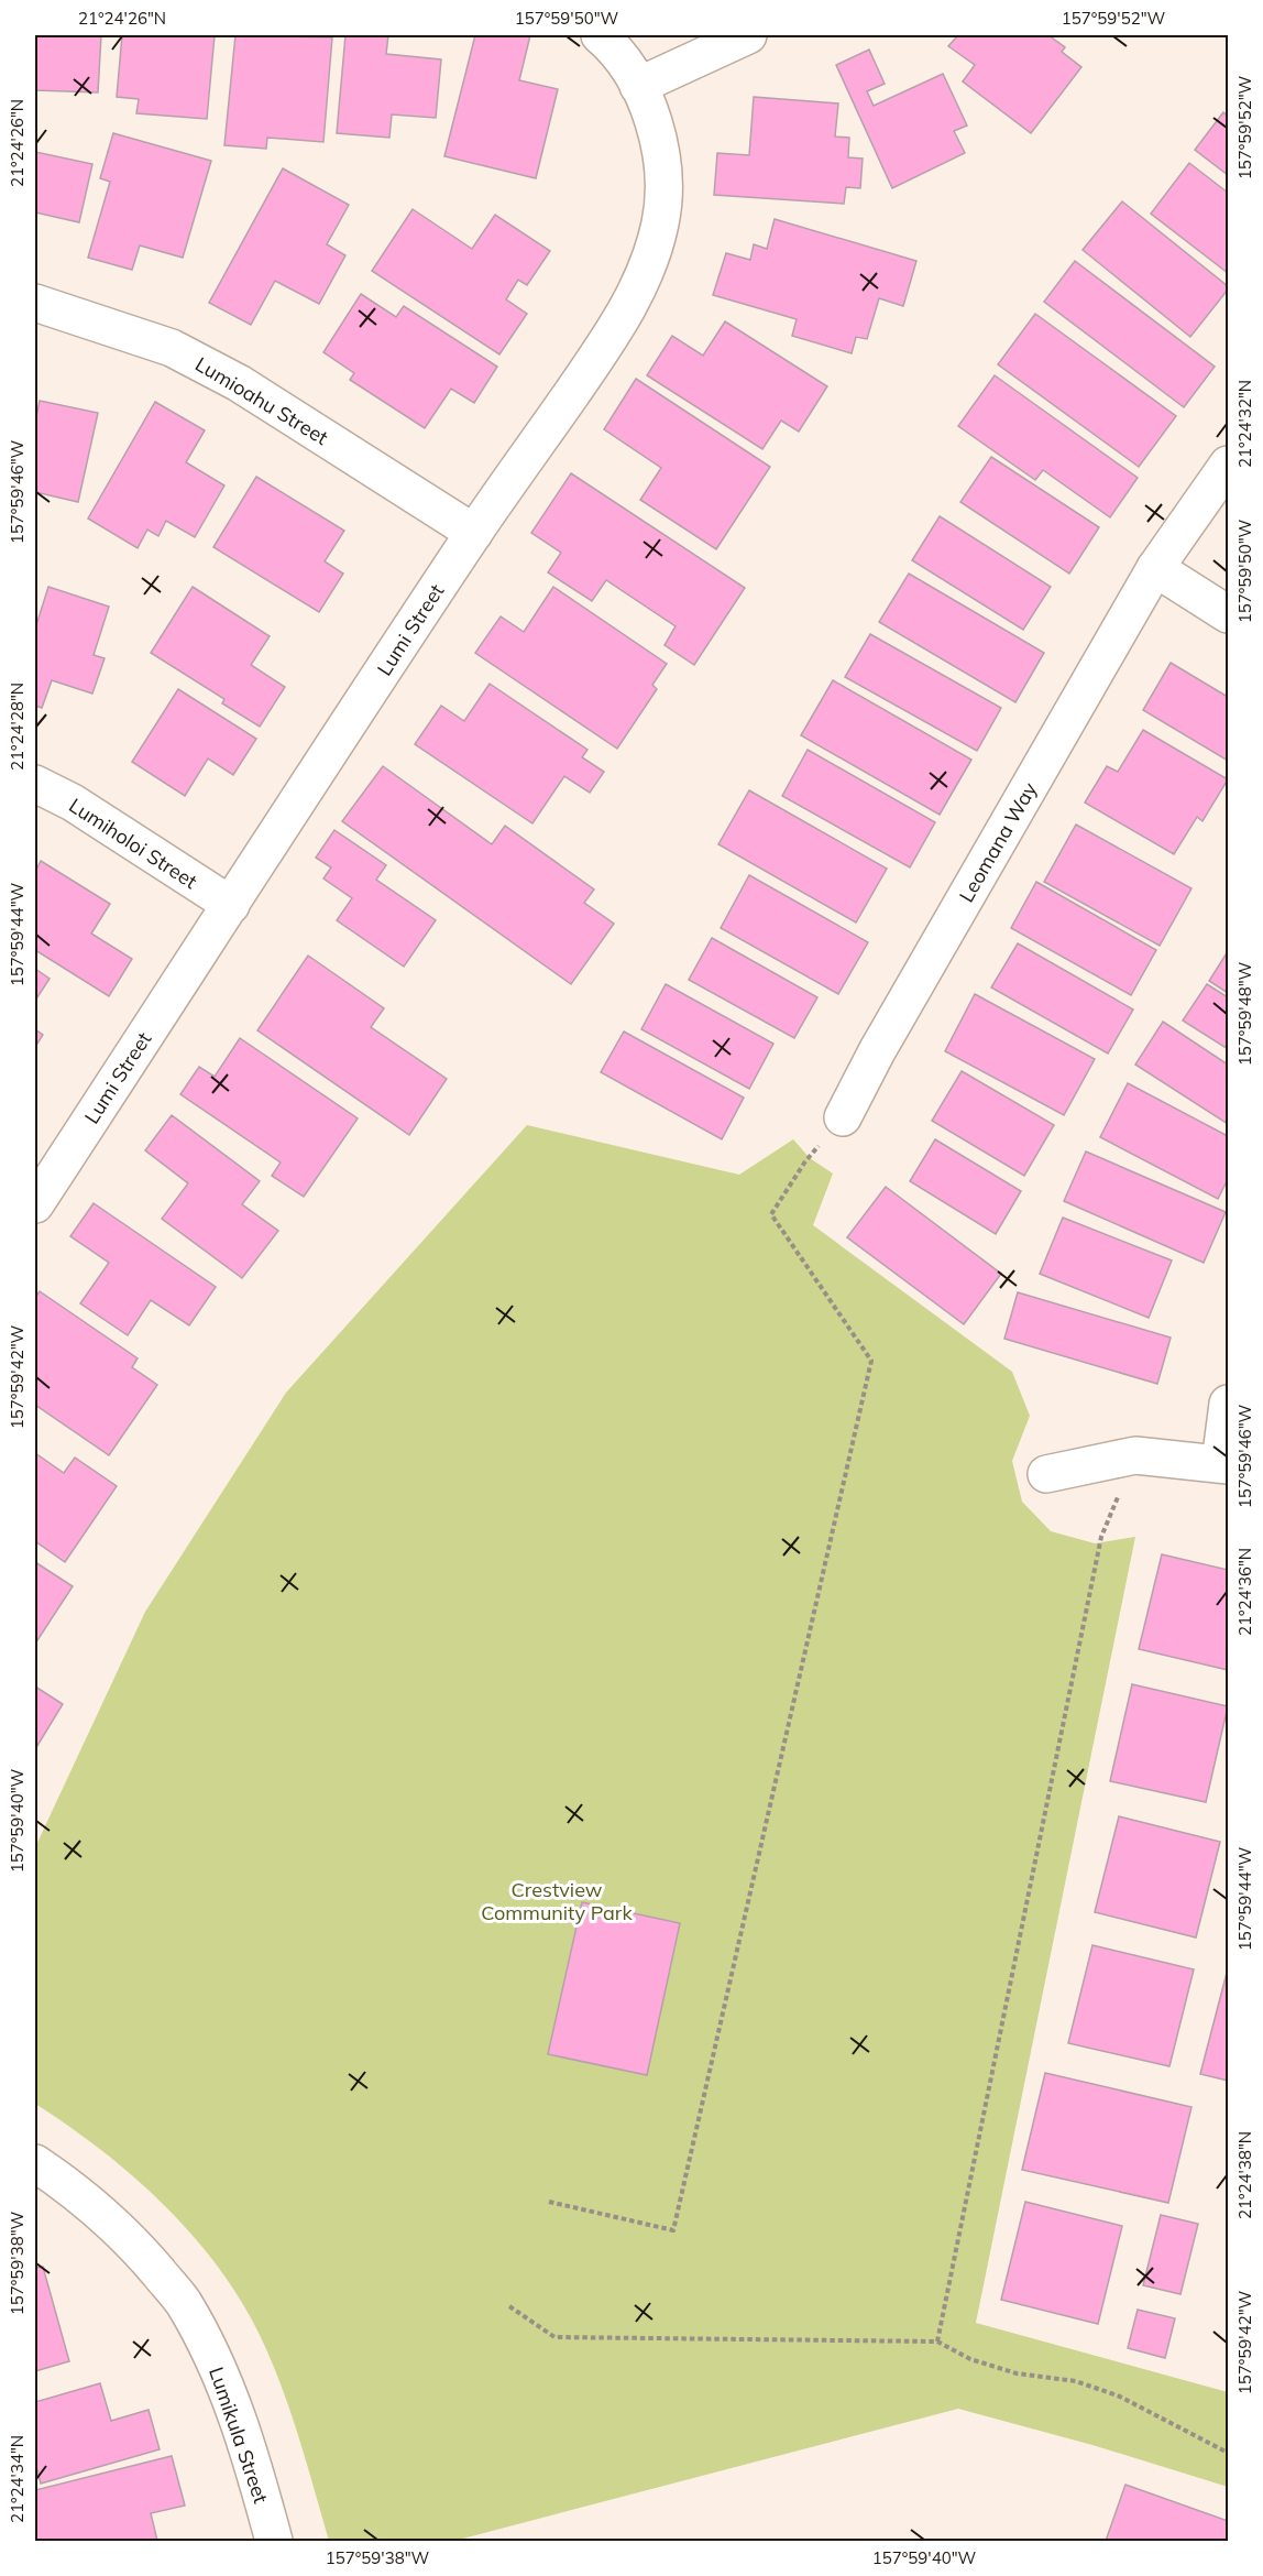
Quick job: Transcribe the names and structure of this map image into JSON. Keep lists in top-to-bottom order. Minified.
{"streets":{"street":["Lumioahu Street","Lumi Street","Leomana Way","Lumiholoi Street","Lumikula Street"]},"crossings":[["Lumioahu Street","Lumi Street"],["Lumi Street","Lumiholoi Street"]],"parks":["Crestview Community Park"],"coordinates":["21°24'26\"N","157°59'50\"W","157°59'52\"W","21°24'32\"N","157°59'46\"W","21°24'28\"N","157°59'44\"W","157°59'48\"W","157°59'42\"W","21°24'36\"N","157°59'40\"W","21°24'38\"N","157°59'38\"W","21°24'34\"N"]}
